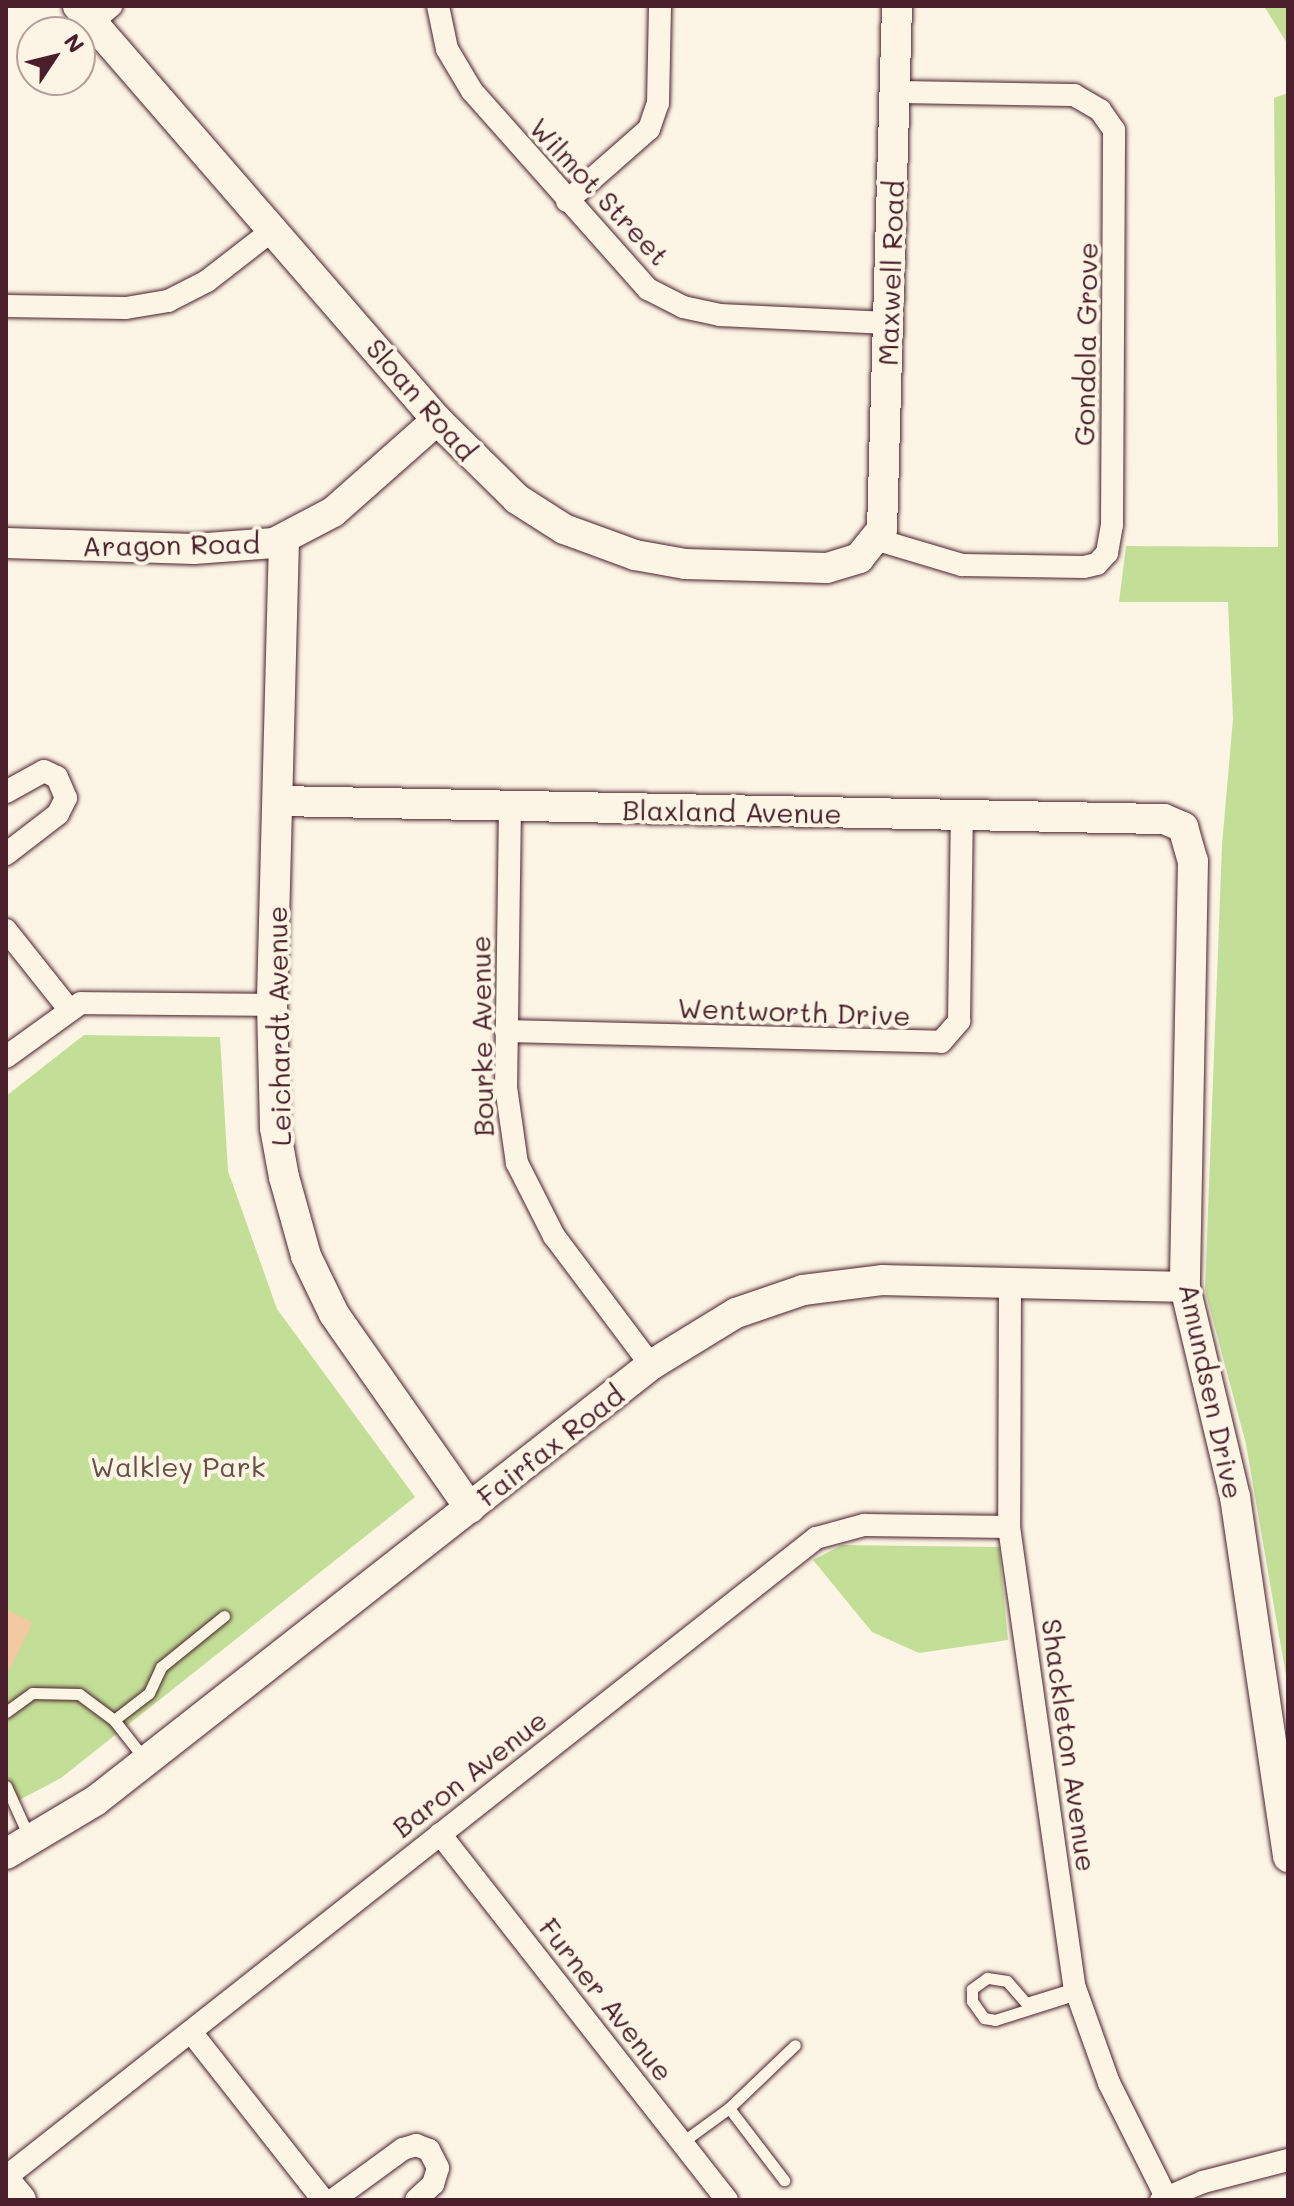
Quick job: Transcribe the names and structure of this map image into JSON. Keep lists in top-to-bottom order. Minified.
{"streets":{"street":["Wilmot Street","Maxwell Road","Gondola Grove","Sloan Road","Aragon Road","Blaxland Avenue","Wentworth Drive","Leichardt Avenue","Bourke Avenue","Amundsen Drive","Fairfax Road","Shackleton Avenue","Baron Avenue","Furner Avenue"]},"crossings":[["Wilmot Street","Maxwell Road"],["Maxwell Road","Gondola Grove"],["Maxwell Road","Sloan Road"],["Gondola Grove","Sloan Road"],["Sloan Road","Aragon Road"],["Aragon Road","Leichardt Avenue"],["Blaxland Avenue","Wentworth Drive"],["Blaxland Avenue","Leichardt Avenue"],["Blaxland Avenue","Bourke Avenue"],["Blaxland Avenue","Amundsen Drive"],["Wentworth Drive","Bourke Avenue"],["Leichardt Avenue","Fairfax Road"],["Bourke Avenue","Fairfax Road"],["Amundsen Drive","Fairfax Road"],["Fairfax Road","Shackleton Avenue"],["Shackleton Avenue","Baron Avenue"],["Baron Avenue","Furner Avenue"]],"parks":["Walkley Park"],"north":"top right"}
